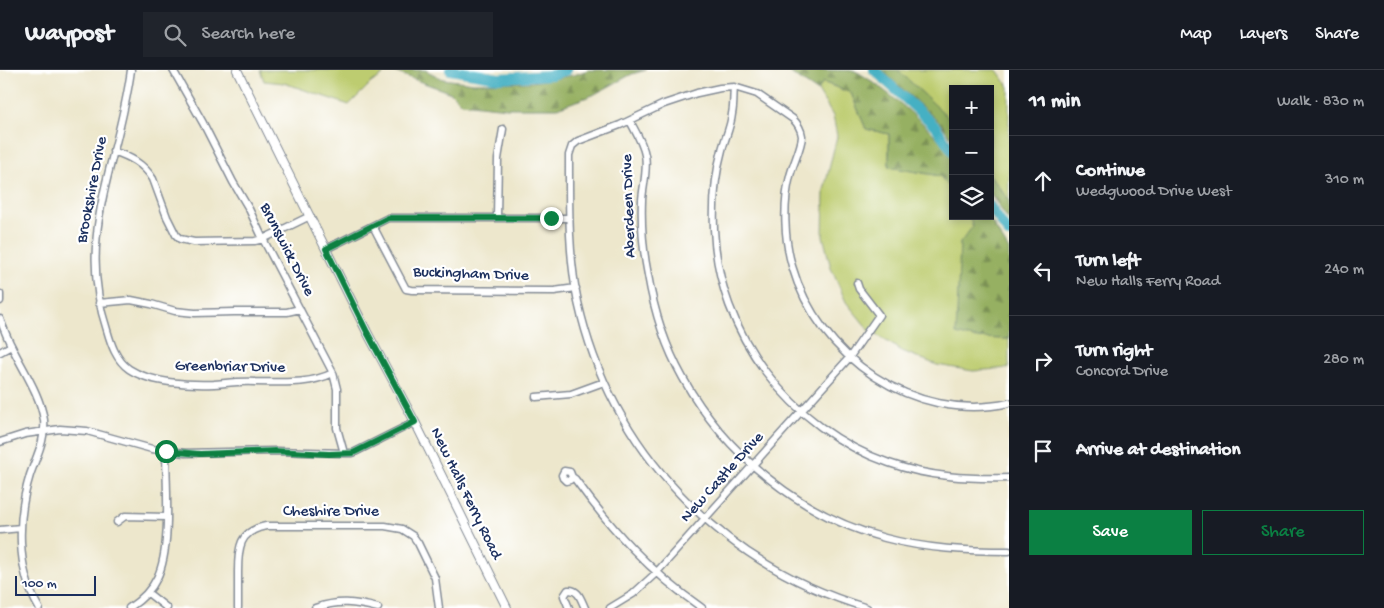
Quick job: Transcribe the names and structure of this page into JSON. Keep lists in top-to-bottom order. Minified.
{"streets":{"main road":["New Halls Ferry Road"],"street":["Brookshire Drive","Aberdeen Drive","Brunswick Drive","Buckingham Drive","Greenbriar Drive","New Castle Drive","Cheshire Drive"]},"crossings":[["Brookshire Drive","Greenbriar Drive"],["Aberdeen Drive","New Castle Drive"],["Brunswick Drive","Greenbriar Drive"]],"scale_bar":"100 m","page":{"header":"Waypost","search":"Search here","nav":["Map","Layers","Share"],"heading":["11 min","Walk · 830 m"],"map_buttons":["+","−"],"list":[["Continue","Wedgwood Drive West","310 m"],["Turn left","New Halls Ferry Road","240 m"],["Turn right","Concord Drive","280 m"],"Arrive at destination"],"buttons":["Save","Share"],"scale":"100 m"}}
